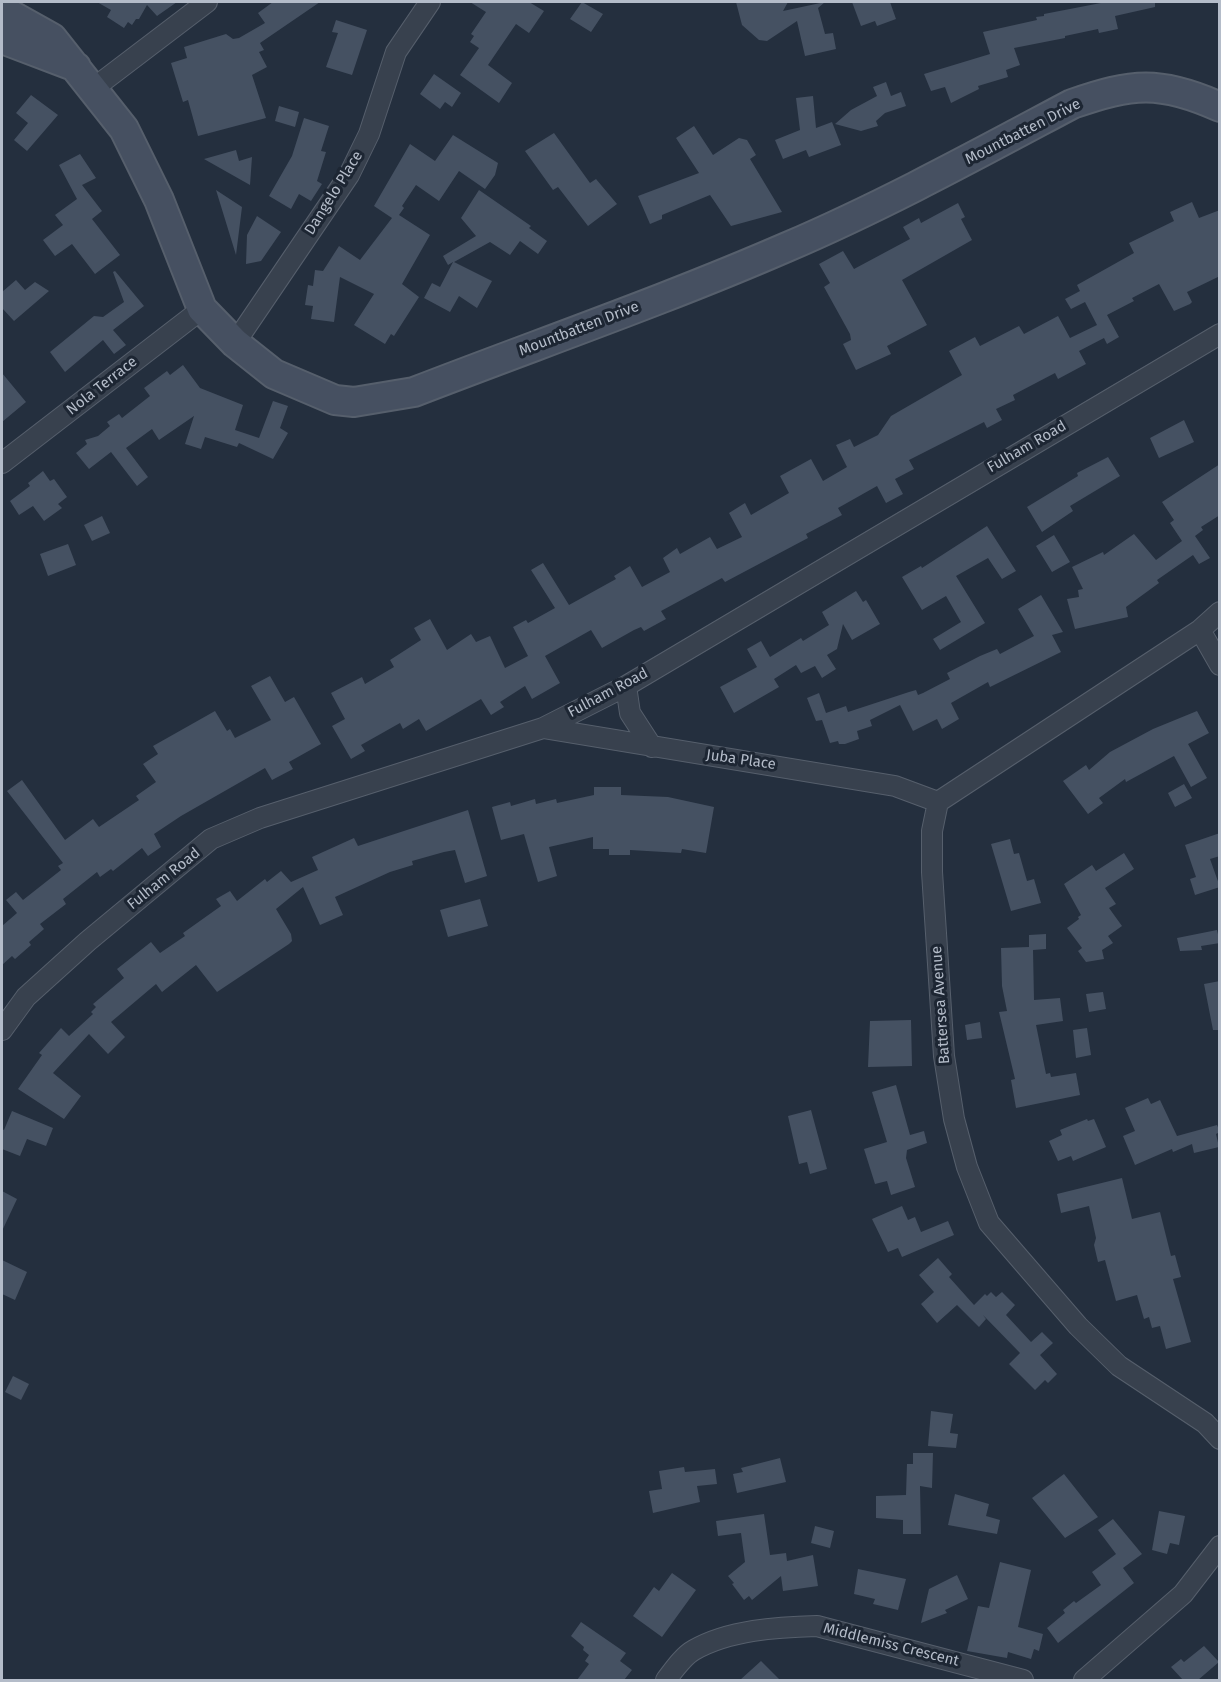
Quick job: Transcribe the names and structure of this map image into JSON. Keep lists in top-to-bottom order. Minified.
{"streets":{"main road":["Mountbatten Drive"],"street":["Dangelo Place","Nola Terrace","Fulham Road","Juba Place","Battersea Avenue","Middlemiss Crescent"]},"crossings":[["Mountbatten Drive","Dangelo Place"],["Mountbatten Drive","Nola Terrace"],["Fulham Road","Juba Place"],["Juba Place","Battersea Avenue"]]}
